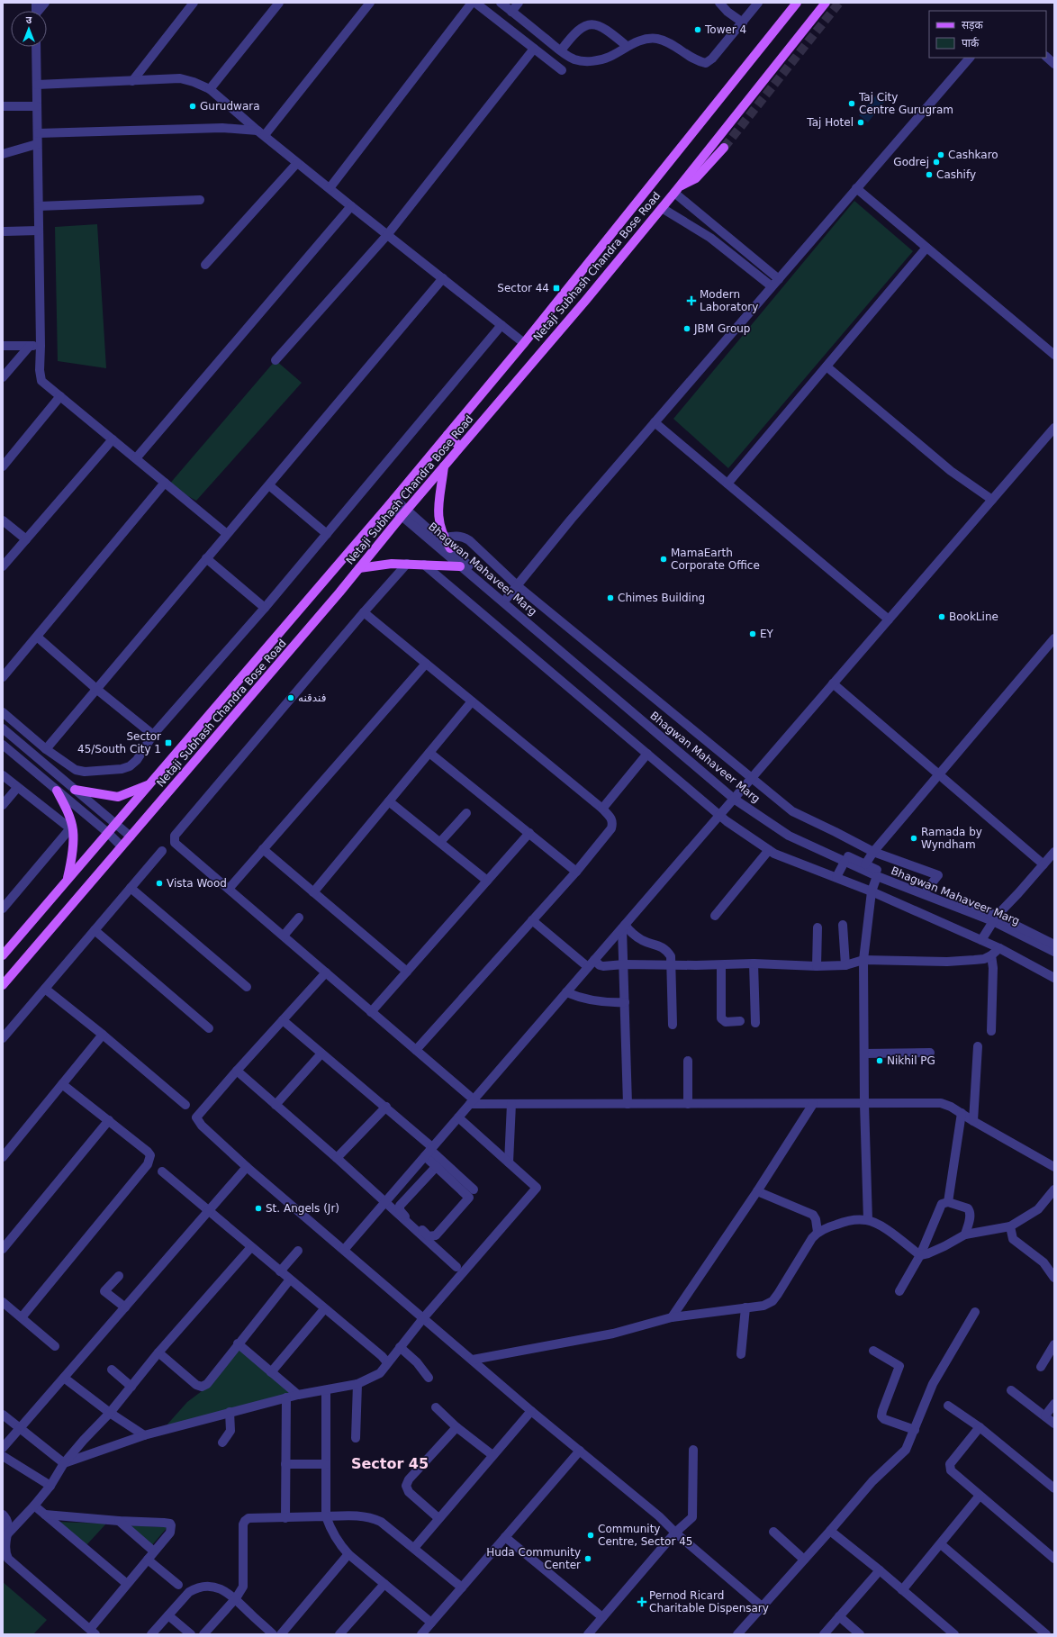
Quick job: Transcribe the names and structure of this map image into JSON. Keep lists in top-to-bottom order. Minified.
{"streets":{"main road":["Netaji Subhash Chandra Bose Road"],"street":["Bhagwan Mahaveer Marg"]},"crossings":[["Netaji Subhash Chandra Bose Road","Bhagwan Mahaveer Marg"]],"districts":["Sector 45"],"places":{"other":["Tower 4","Taj City Centre Gurugram","Gurudwara","Taj Hotel","Cashkaro","Godrej","Cashify","JBM Group","MamaEarth Corporate Office","Chimes Building","BookLine","EY","فندقنه","Ramada by Wyndham","Vista Wood","Nikhil PG","St. Angels (Jr)","Community Centre, Sector 45","Huda Community Center"],"transit":["Sector 44","Sector 45/South City 1"],"health":["Modern Laboratory","Pernod Ricard Charitable Dispensary"]},"legend":["सड़क","पार्क"],"north":"top"}
